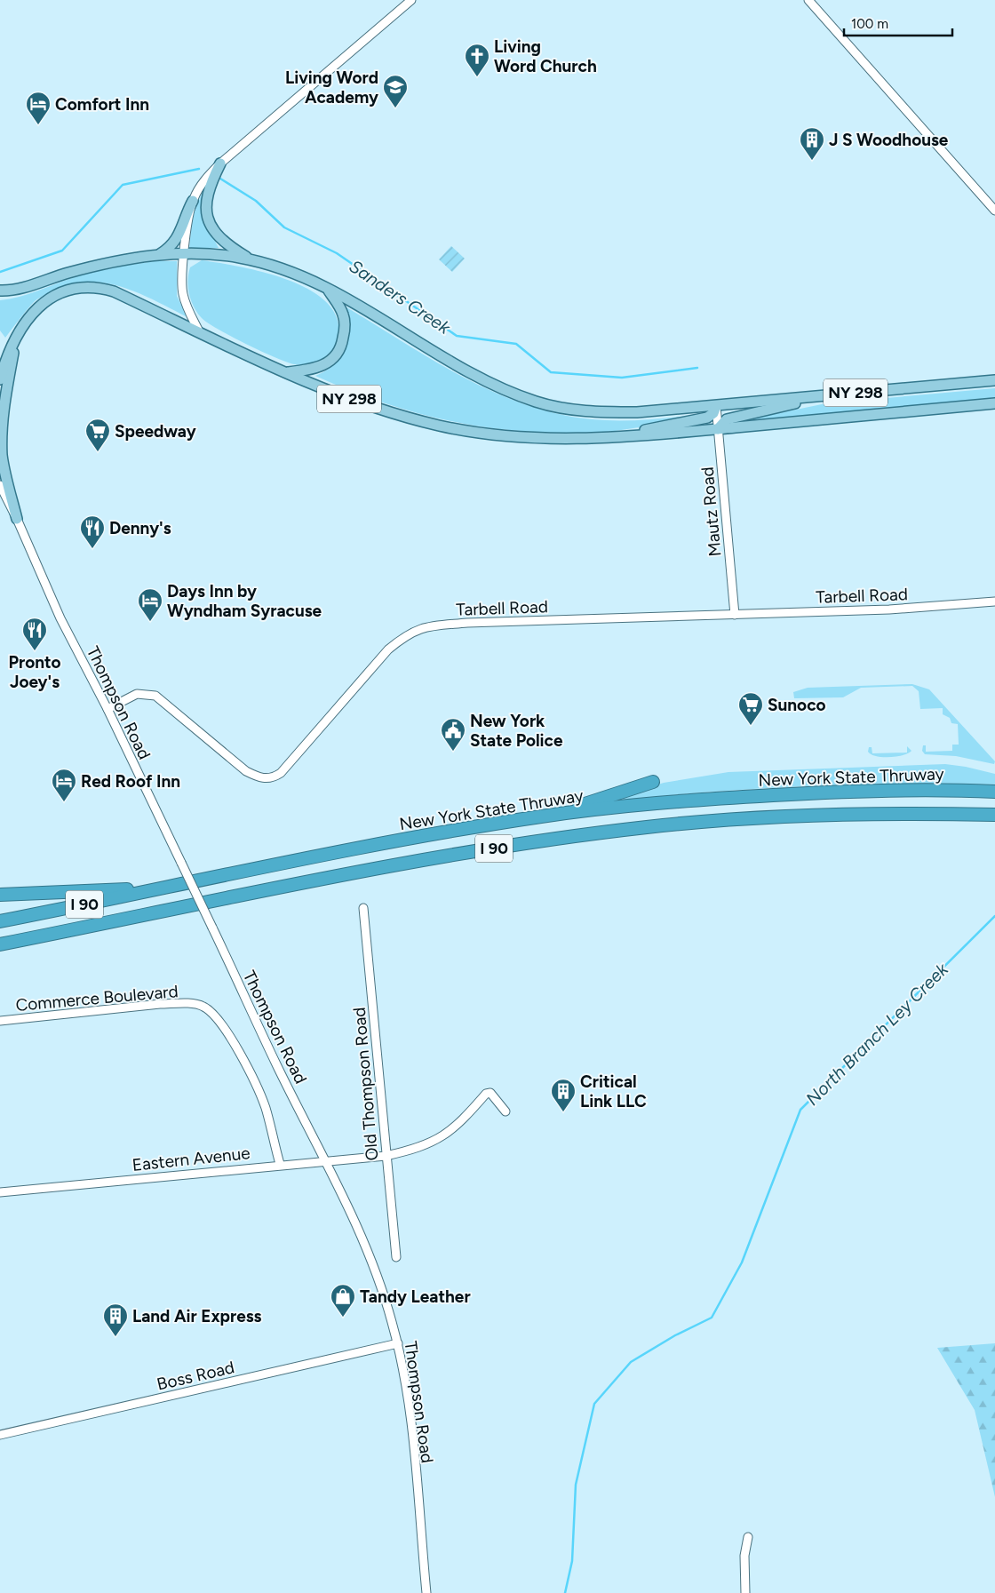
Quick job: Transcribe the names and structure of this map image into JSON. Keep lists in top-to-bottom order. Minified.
{"streets":{"highway":["New York State Thruway","I 90"],"main road":["NY 298"],"street":["Mautz Road","Tarbell Road","Thompson Road","Commerce Boulevard","Old Thompson Road","Eastern Avenue","Boss Road"]},"crossings":[["NY 298","Mautz Road"],["Mautz Road","Tarbell Road"],["Tarbell Road","Thompson Road"],["Thompson Road","Eastern Avenue"],["Thompson Road","Boss Road"],["Commerce Boulevard","Eastern Avenue"],["Old Thompson Road","Eastern Avenue"]],"water":["Sanders Creek","North Branch Ley Creek"],"places":{"church":["Living Word Church"],"school or university":["Living Word Academy"],"hotel":["Comfort Inn","Days Inn by Wyndham Syracuse","Red Roof Inn"],"building":["J S Woodhouse","Critical Link LLC","Land Air Express"],"supermarket":["Speedway","Sunoco"],"restaurant":["Denny's","Pronto Joey's"],"public building":["New York State Police"],"shop":["Tandy Leather"]},"scale_bar":"100 m"}
